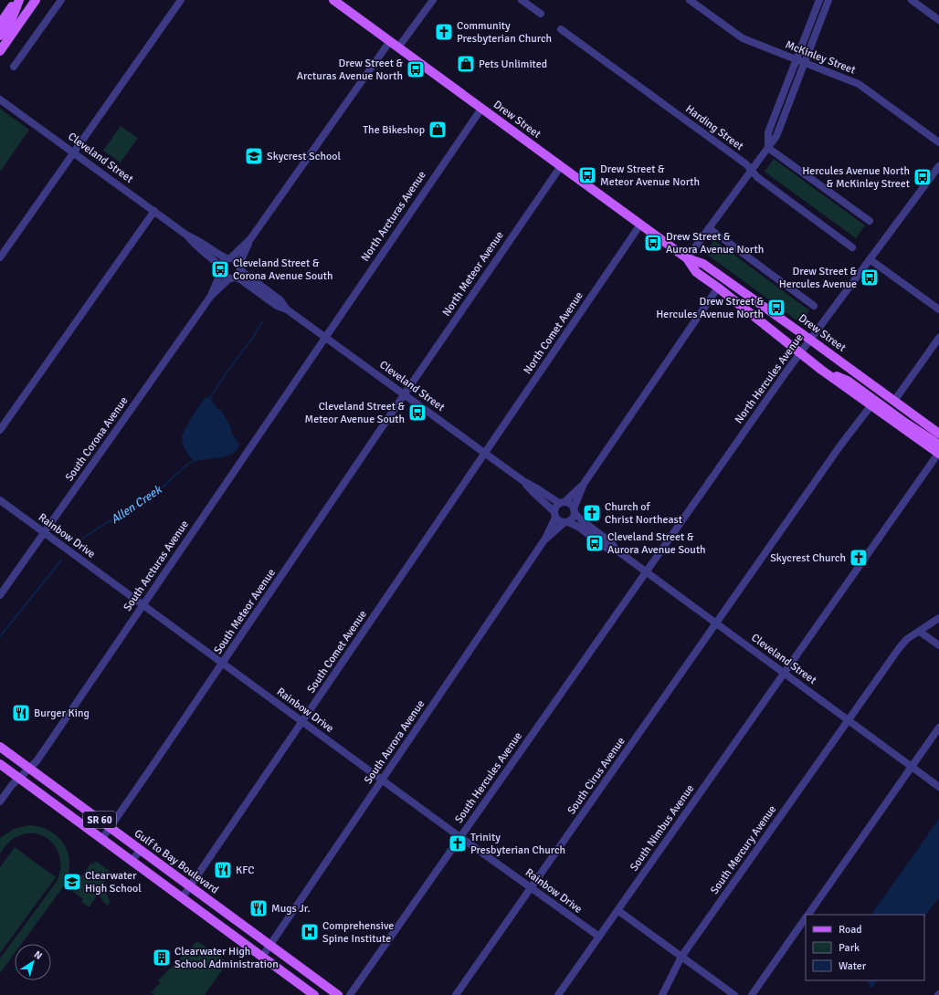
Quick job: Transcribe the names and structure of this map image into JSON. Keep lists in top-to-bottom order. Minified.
{"streets":{"main road":["Drew Street","SR 60","Gulf to Bay Boulevard"],"street":["McKinley Street","Harding Street","Cleveland Street","North Arcturas Avenue","North Meteor Avenue","North Comet Avenue","North Hercules Avenue","South Corona Avenue","Rainbow Drive","South Arcturas Avenue","South Meteor Avenue","South Comet Avenue","South Aurora Avenue","South Cirus Avenue","South Hercules Avenue","South Nimbus Avenue","South Mercury Avenue"]},"crossings":[["Drew Street","North Arcturas Avenue"],["Drew Street","North Meteor Avenue"],["Drew Street","North Comet Avenue"],["Drew Street","North Hercules Avenue"],["Drew Street","South Cirus Avenue"],["Drew Street","South Nimbus Avenue"],["Cleveland Street","North Arcturas Avenue"],["Cleveland Street","North Meteor Avenue"],["Cleveland Street","North Comet Avenue"],["Cleveland Street","North Hercules Avenue"],["Cleveland Street","South Corona Avenue"],["Cleveland Street","South Arcturas Avenue"],["Cleveland Street","South Meteor Avenue"],["Cleveland Street","South Comet Avenue"],["Cleveland Street","South Aurora Avenue"],["Cleveland Street","South Cirus Avenue"],["Cleveland Street","South Hercules Avenue"],["Cleveland Street","South Nimbus Avenue"],["Cleveland Street","South Mercury Avenue"],["North Arcturas Avenue","South Arcturas Avenue"],["North Meteor Avenue","South Meteor Avenue"],["North Comet Avenue","South Comet Avenue"],["North Hercules Avenue","South Hercules Avenue"],["South Corona Avenue","Rainbow Drive"],["Rainbow Drive","South Arcturas Avenue"],["Rainbow Drive","South Meteor Avenue"],["Rainbow Drive","South Comet Avenue"],["Rainbow Drive","South Aurora Avenue"],["Rainbow Drive","South Cirus Avenue"],["Rainbow Drive","South Hercules Avenue"],["Rainbow Drive","South Nimbus Avenue"],["South Arcturas Avenue","SR 60"],["South Arcturas Avenue","Gulf to Bay Boulevard"],["South Meteor Avenue","SR 60"],["South Meteor Avenue","Gulf to Bay Boulevard"],["South Comet Avenue","SR 60"],["South Comet Avenue","Gulf to Bay Boulevard"],["South Aurora Avenue","SR 60"],["South Aurora Avenue","Gulf to Bay Boulevard"]],"water":["Allen Creek"],"places":{"church":["Community Presbyterian Church","Church of Christ Northeast","Skycrest Church","Trinity Presbyterian Church"],"shop":["Pets Unlimited","The Bikeshop"],"bus stop":["Drew Street & Arcturas Avenue North","Drew Street & Meteor Avenue North","Hercules Avenue North & McKinley Street","Drew Street & Aurora Avenue North","Cleveland Street & Corona Avenue South","Drew Street & Hercules Avenue","Drew Street & Hercules Avenue North","Cleveland Street & Meteor Avenue South","Cleveland Street & Aurora Avenue South"],"school or university":["Skycrest School","Clearwater High School"],"restaurant":["Burger King","KFC","Mugs Jr."],"hospital":["Comprehensive Spine Institute"],"building":["Clearwater High School Administration"]},"legend":["Road","Park","Water"],"north":"top right"}
